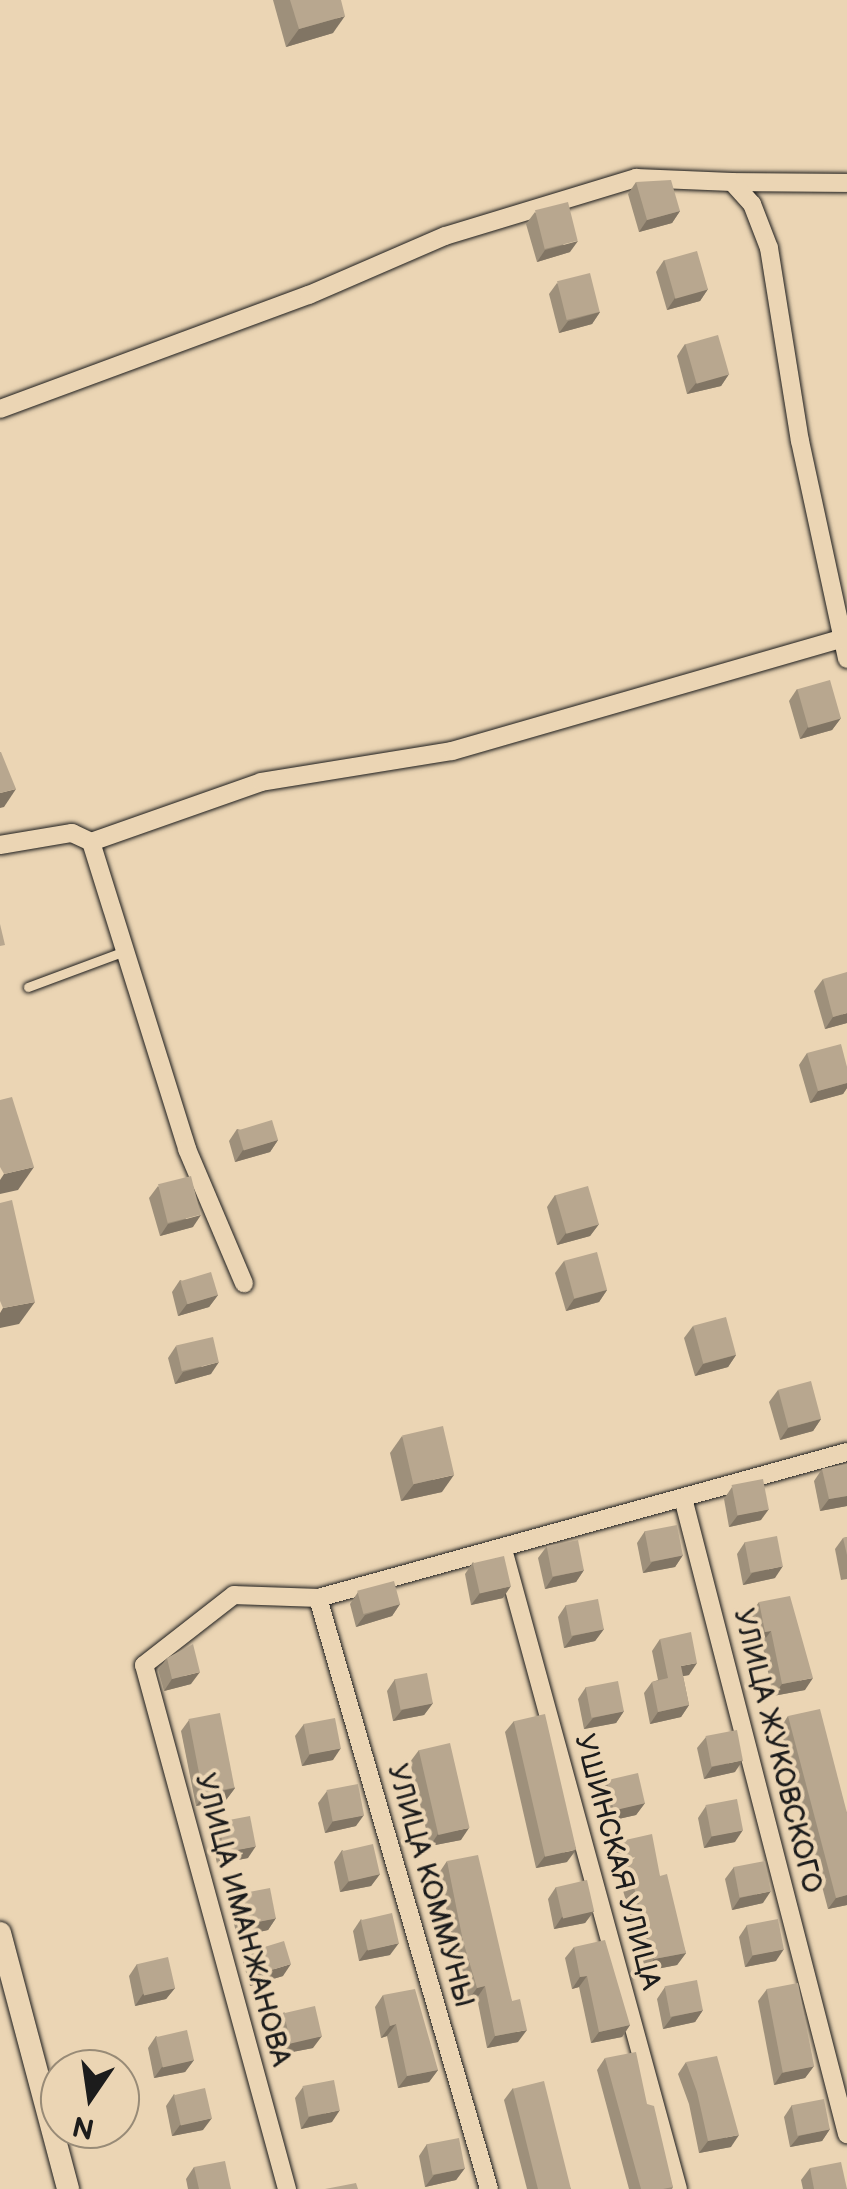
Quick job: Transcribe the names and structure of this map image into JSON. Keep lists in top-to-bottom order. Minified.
{"streets":{"street":["УЛИЦА ЖУКОВСКОГО","УШИНСКАЯ УЛИЦА","УЛИЦА КОММУНЫ","УЛИЦА ИМАНЖАНОВА"]},"crossings":[["УЛИЦА КОММУНЫ","УЛИЦА ИМАНЖАНОВА"]],"north":"bottom"}
